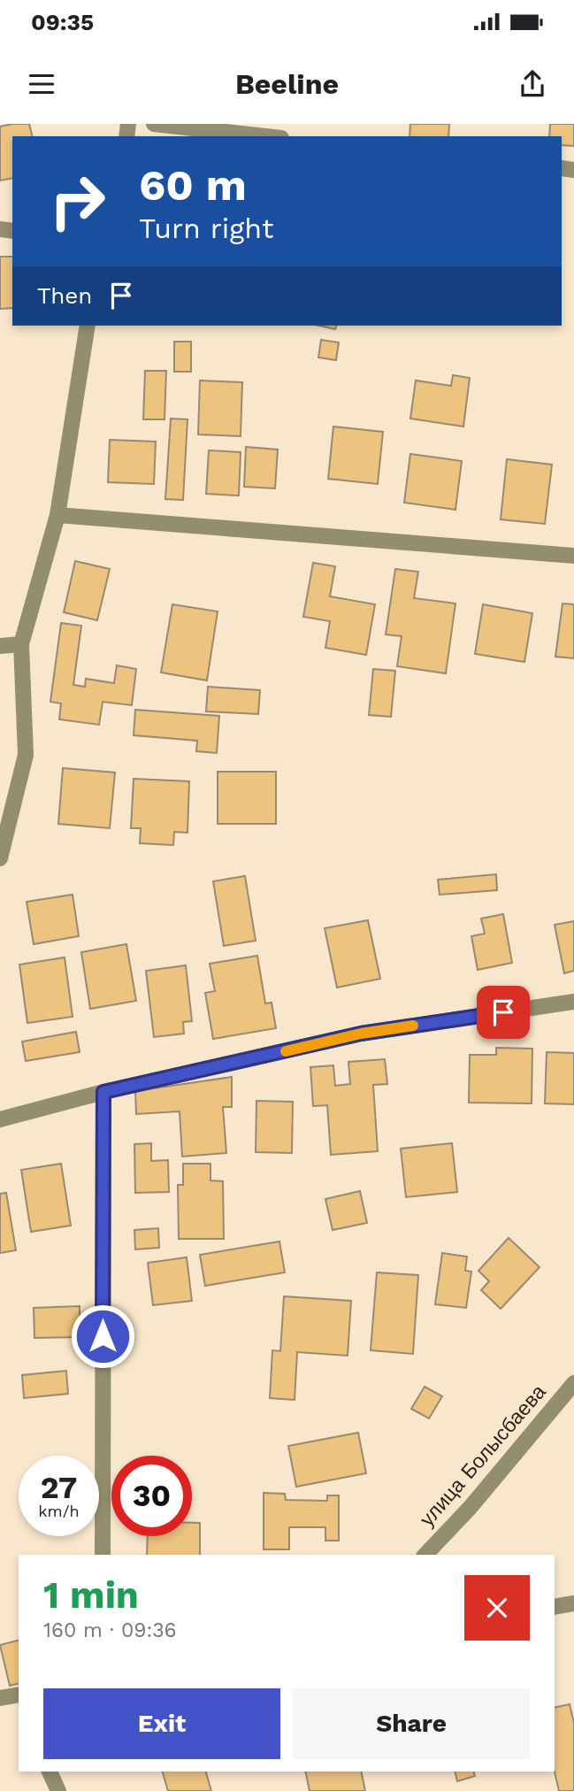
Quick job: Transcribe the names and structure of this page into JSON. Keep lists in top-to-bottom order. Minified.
{"streets":{"street":["улица Болысбаева"]},"page":{"status":"09:35","header":"Beeline","turn":["60 m","Turn right"],"then":"Then","speed":"27 km/h","limit":"30","heading":["1 min","160 m · 09:36"],"buttons":["Exit","Share"]}}
